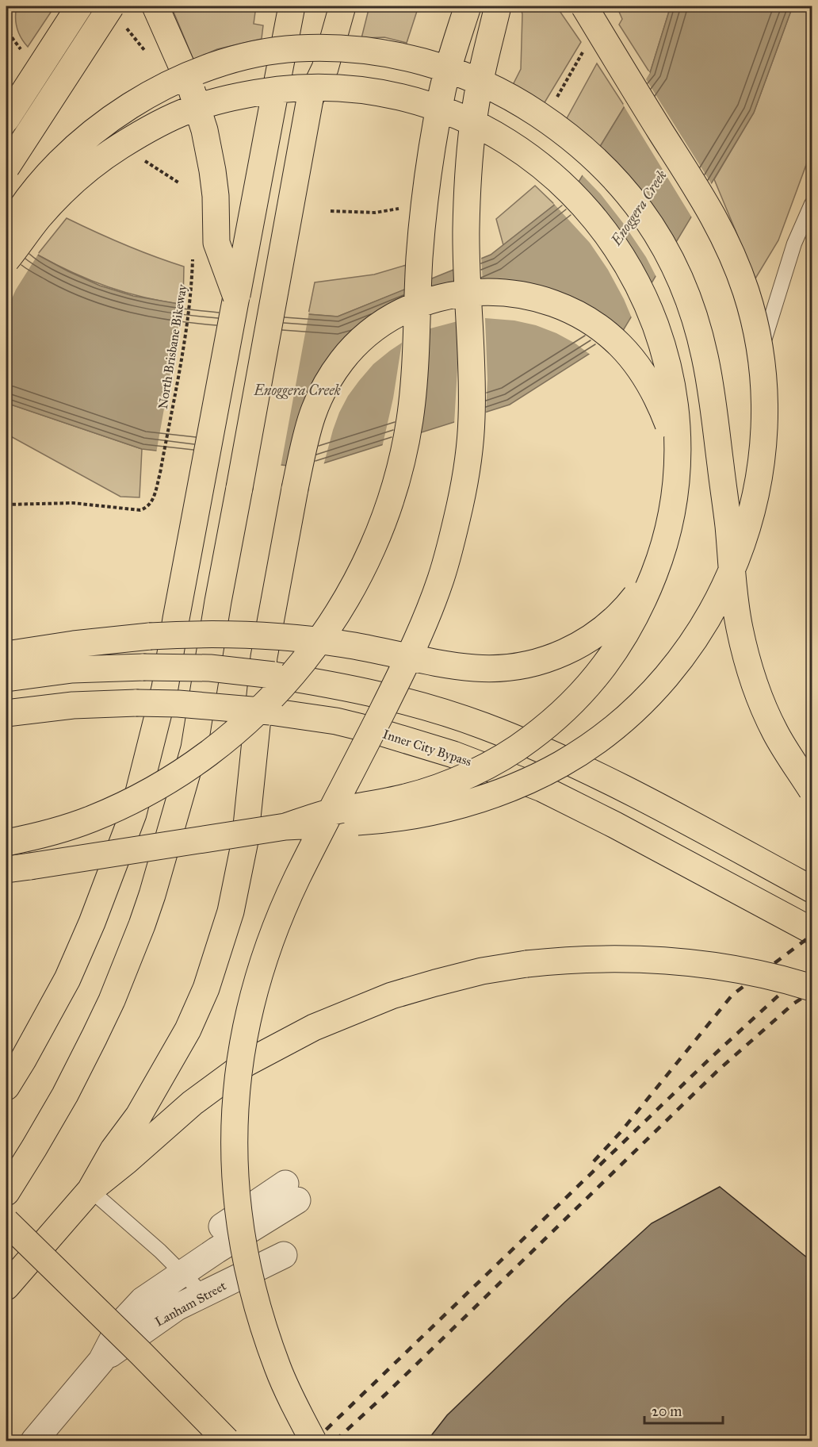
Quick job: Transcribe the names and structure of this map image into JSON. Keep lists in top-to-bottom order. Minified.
{"streets":{"highway":["Inner City Bypass"],"street":["Lanham Street"],"path":["North Brisbane Bikeway"]},"water":["Enoggera Creek"],"scale_bar":"20 m"}
